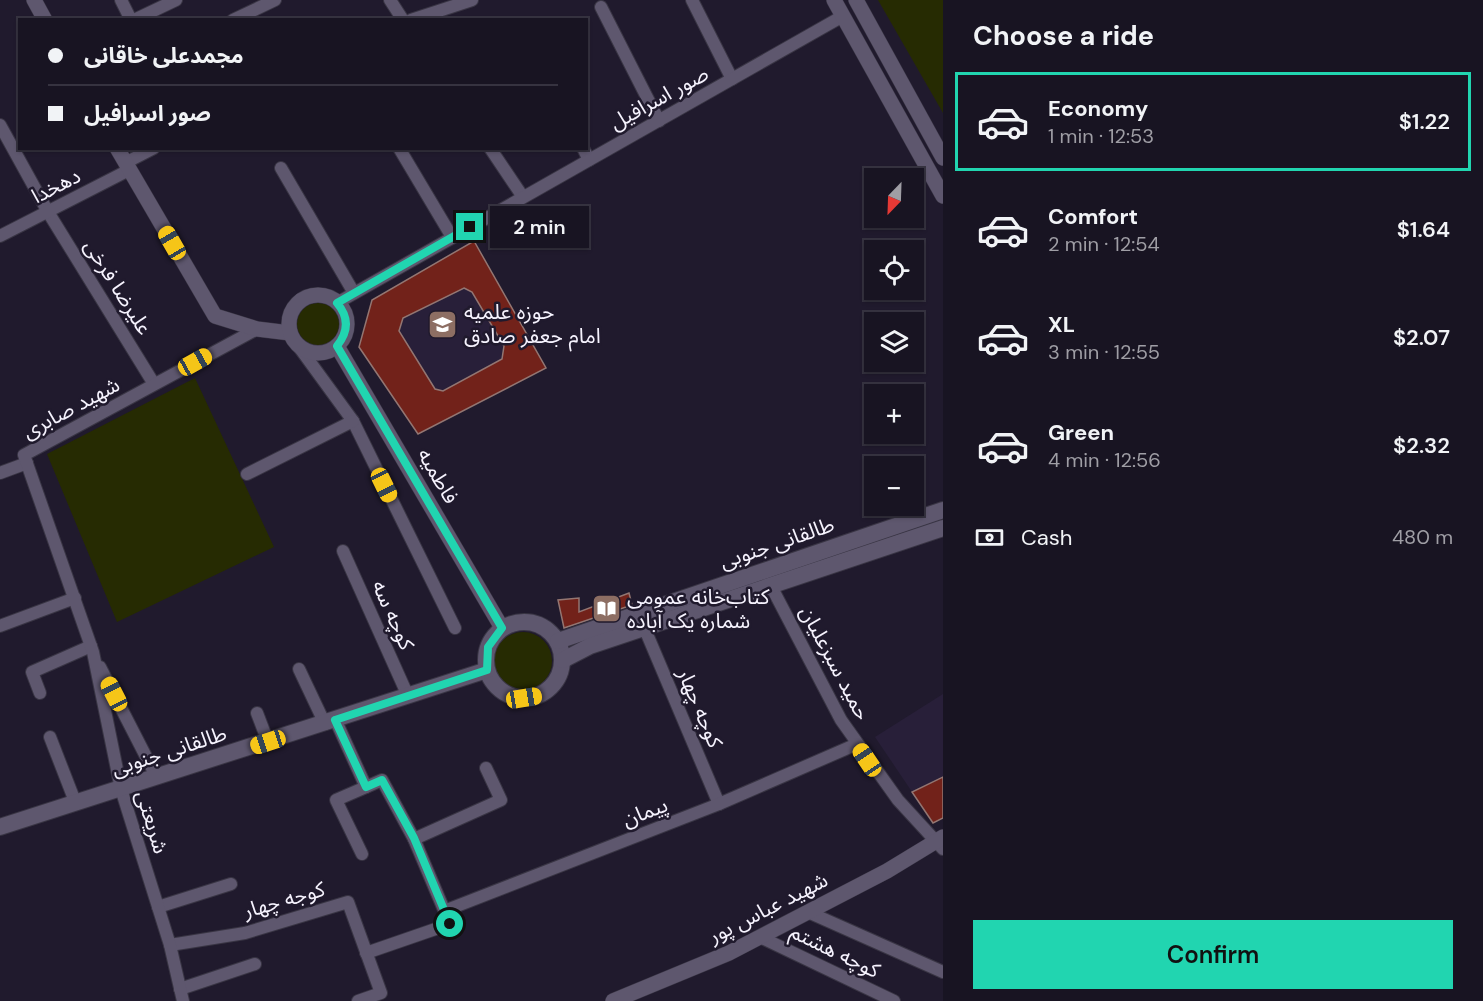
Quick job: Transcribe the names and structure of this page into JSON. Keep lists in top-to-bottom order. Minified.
{"streets":{"main road":["طالقانی جنوبی"],"street":["صور اسرافیل","دهخدا","علیرضا فرخی","شهید صابری","فاطمیه","کوچه سه","حمید سبزعلیان","کوچه چهار","پیمان","شریعتی","کوجه چهار","شهید عباس پور","کوچه هشتم"]},"crossings":[["صور اسرافیل","فاطمیه"],["دهخدا","علیرضا فرخی"],["علیرضا فرخی","شهید صابری"],["شهید صابری","شریعتی"],["فاطمیه","طالقانی جنوبی"],["طالقانی جنوبی","کوچه سه"],["طالقانی جنوبی","حمید سبزعلیان"],["طالقانی جنوبی","کوچه چهار"],["طالقانی جنوبی","شریعتی"],["حمید سبزعلیان","پیمان"],["حمید سبزعلیان","شهید عباس پور"],["کوچه چهار","پیمان"],["شریعتی","کوجه چهار"],["شهید عباس پور","کوچه هشتم"]],"places":{"school or university":["حوزه علمیه امام جعفر صادق"],"library":["کتاب‌خانه عمومی شماره یک آباده"]},"north":"bottom left","page":{"heading":"Choose a ride","banner":["مجمدعلی خاقانی","صور اسرافیل"],"list":[{"name":"Economy","note":"1 min · 12:53","value":"$1.22"},{"name":"Comfort","note":"2 min · 12:54","value":"$1.64"},{"name":"XL","note":"3 min · 12:55","value":"$2.07"},{"name":"Green","note":"4 min · 12:56","value":"$2.32"}],"map_buttons":["+","−"],"bubble":"2 min","pay":["Cash","480 m"],"buttons":"Confirm"}}
